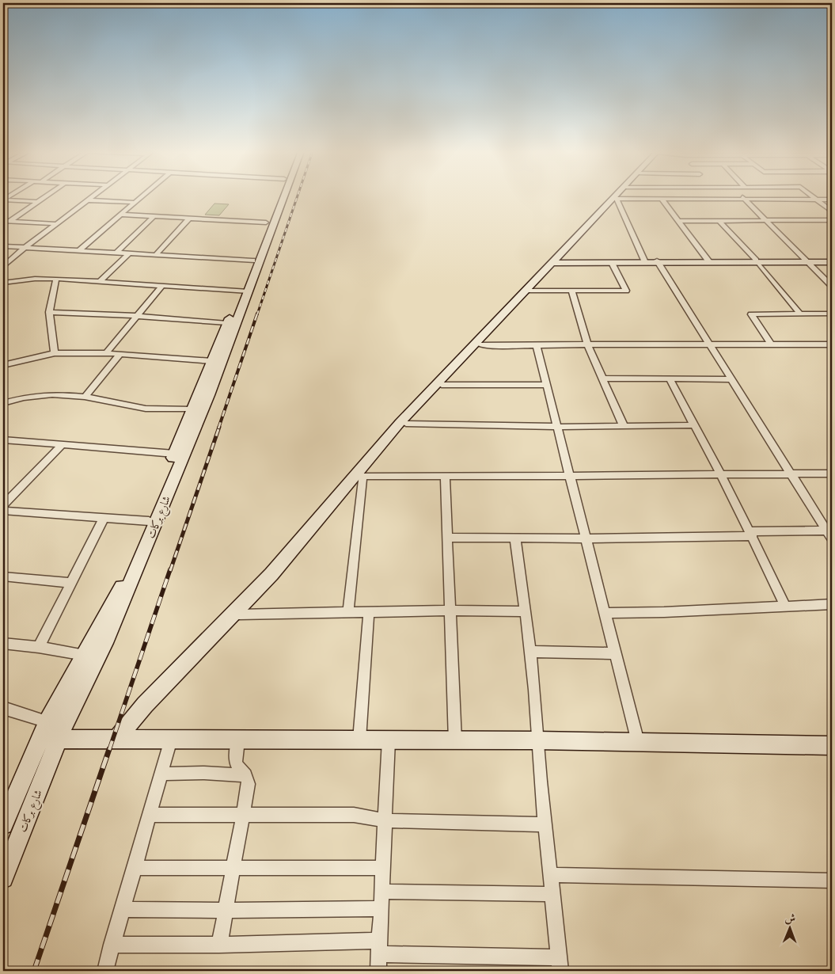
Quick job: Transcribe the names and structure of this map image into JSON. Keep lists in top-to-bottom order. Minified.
{"streets":{"street":["شارع بركات"]},"north":"top"}
